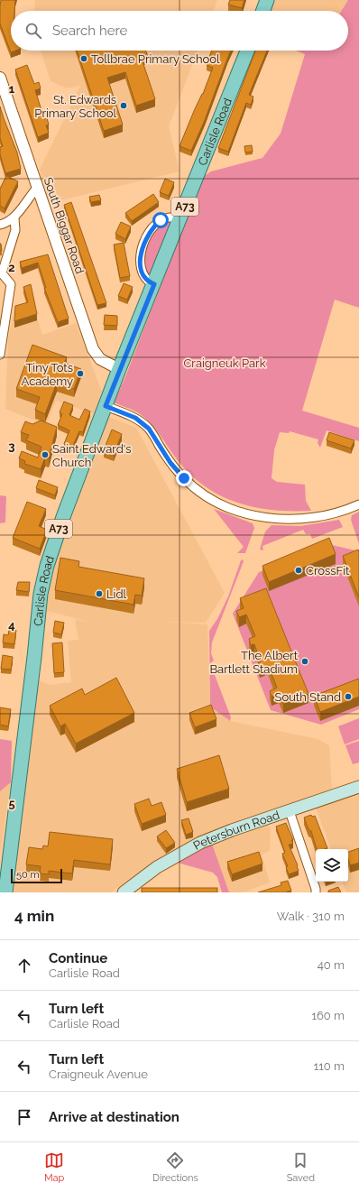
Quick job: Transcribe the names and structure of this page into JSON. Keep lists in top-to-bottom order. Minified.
{"streets":{"main road":["Carlisle Road","A73","Petersburn Road"],"street":["South Biggar Road"]},"crossings":[["Carlisle Road","South Biggar Road"]],"parks":["Craigneuk Park"],"places":["Tollbrae Primary School","St. Edwards Primary School","Tiny Tots Academy","Saint Edward's Church","CrossFit","Lidl","The Albert Bartlett Stadium","South Stand"],"scale_bar":"50 m","page":{"search":"Search here","scale":"50 m","heading":["4 min","Walk · 310 m"],"list":[["Continue","Carlisle Road","40 m"],["Turn left","Carlisle Road","160 m"],["Turn left","Craigneuk Avenue","110 m"],"Arrive at destination"],"nav":["Map","Directions","Saved"]},"grid":{"rows":["1","2","3","4","5"]}}
